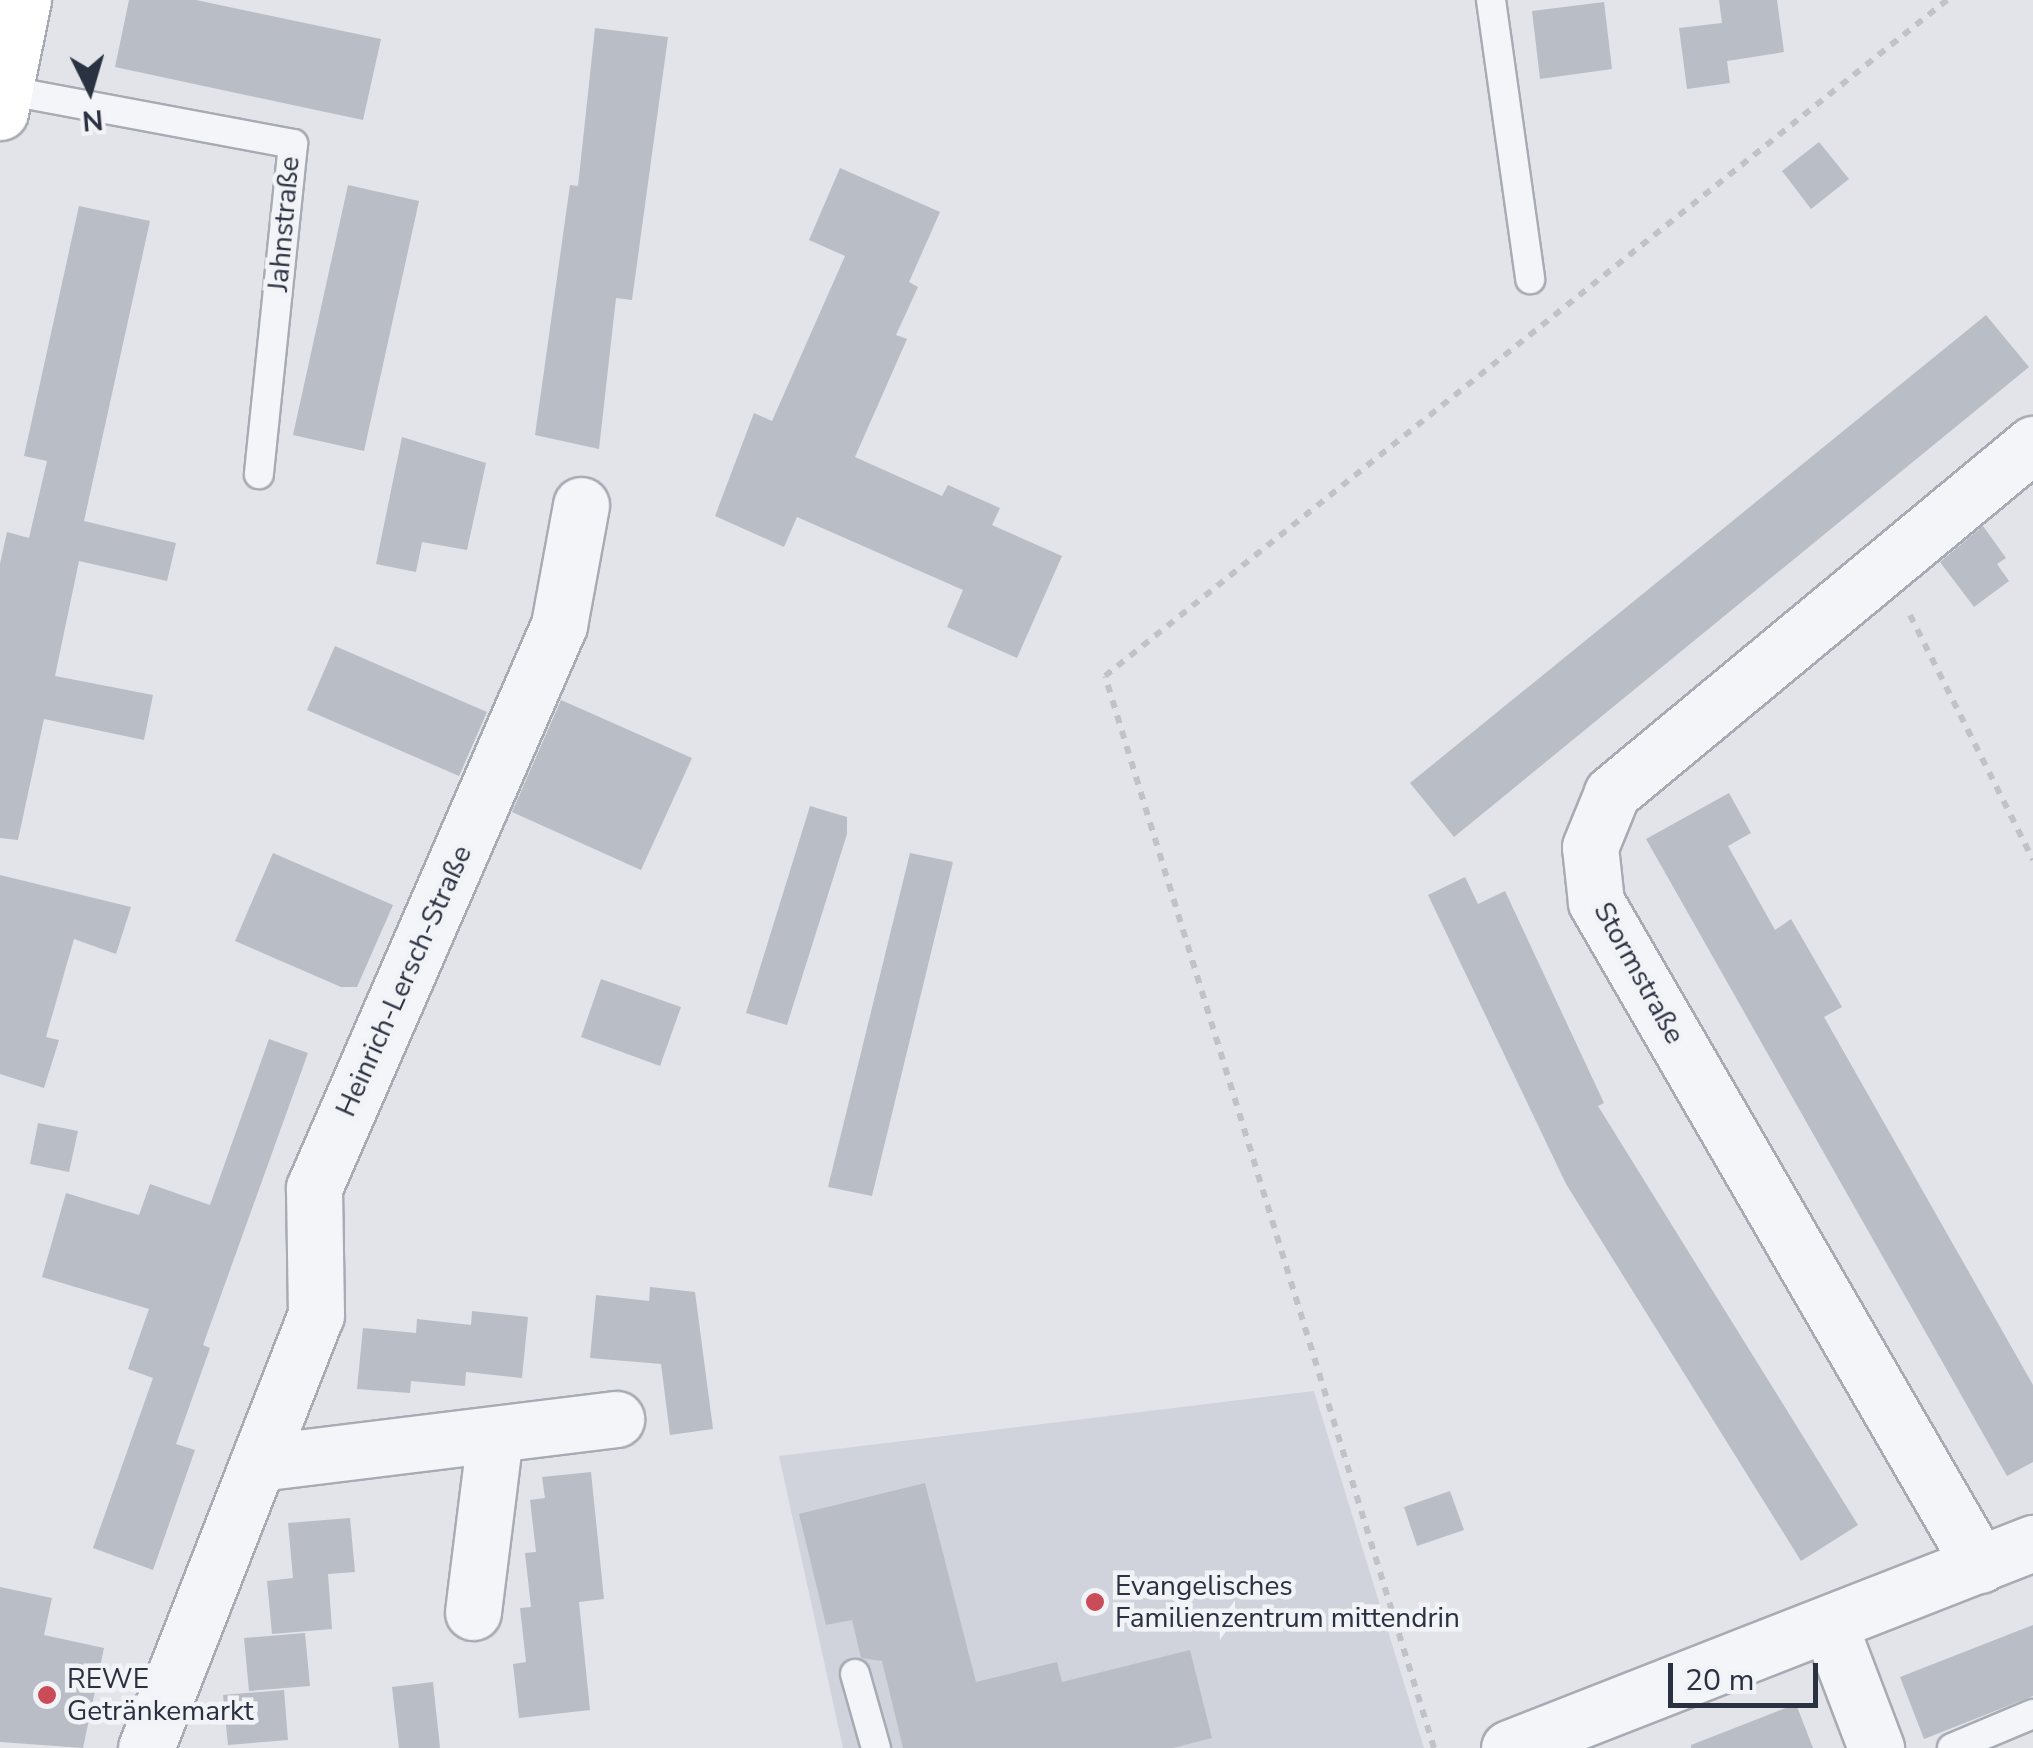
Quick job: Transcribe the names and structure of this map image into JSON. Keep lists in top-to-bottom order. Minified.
{"streets":{"main road":["Jahnstraße"],"street":["Stormstraße","Heinrich-Lersch-Straße"]},"places":["Evangelisches Familienzentrum mittendrin","REWE Getränkemarkt"],"scale_bar":"20 m","north":"bottom"}
